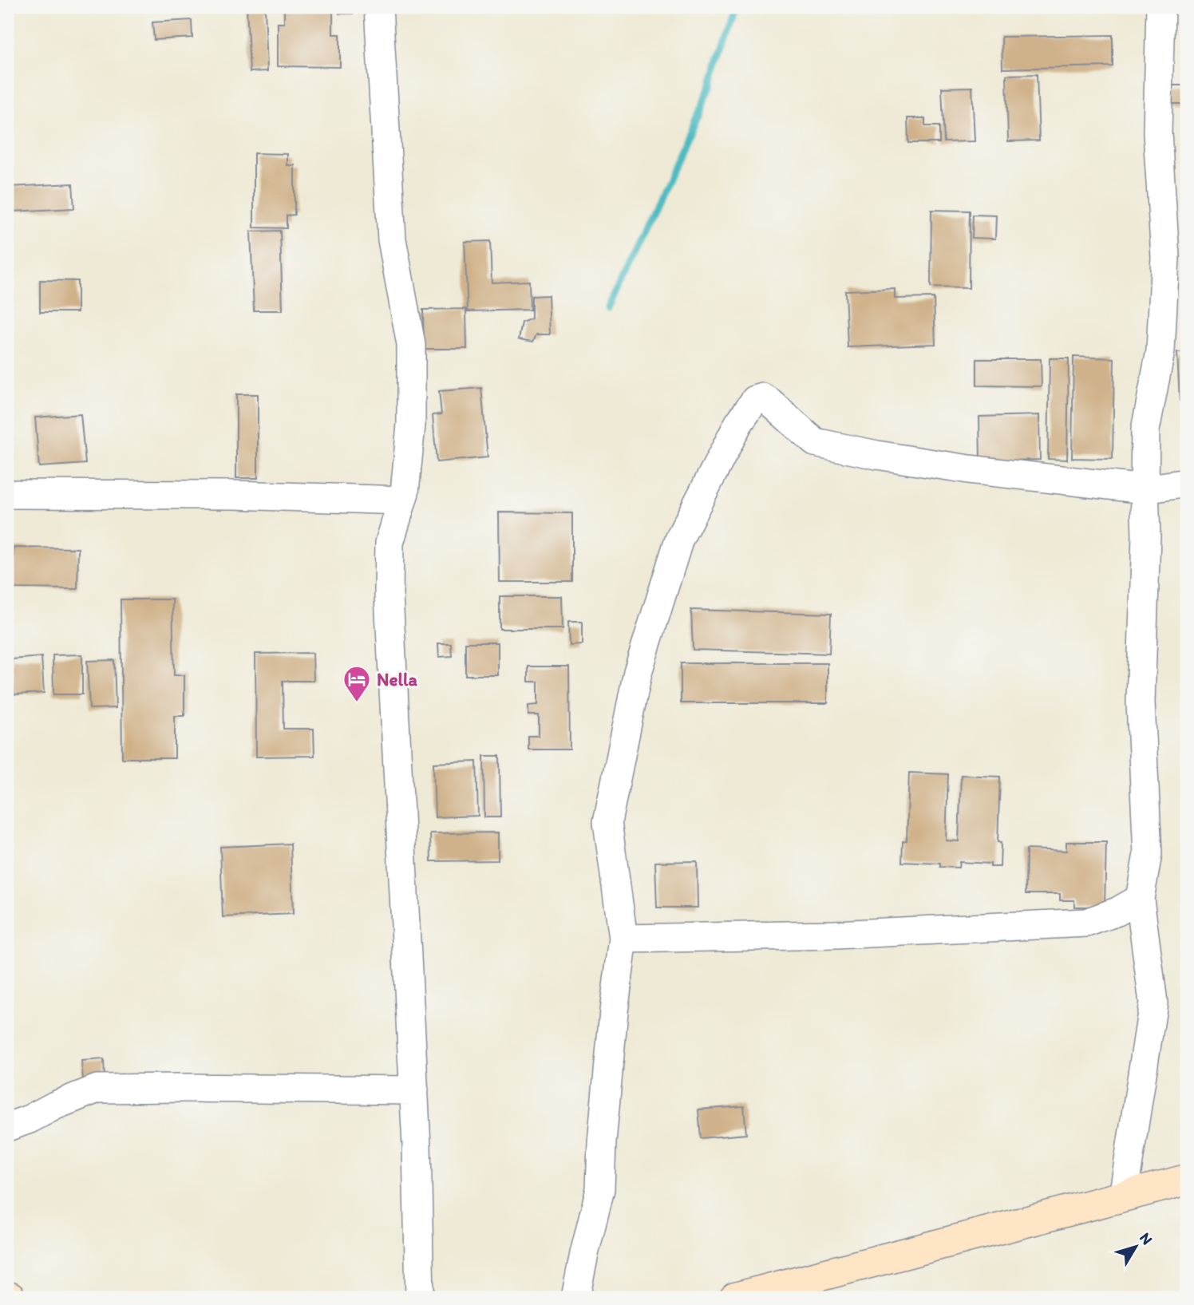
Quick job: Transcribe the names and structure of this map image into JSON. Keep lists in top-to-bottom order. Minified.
{"places":{"hotel":["Nella"]},"north":"top right"}
